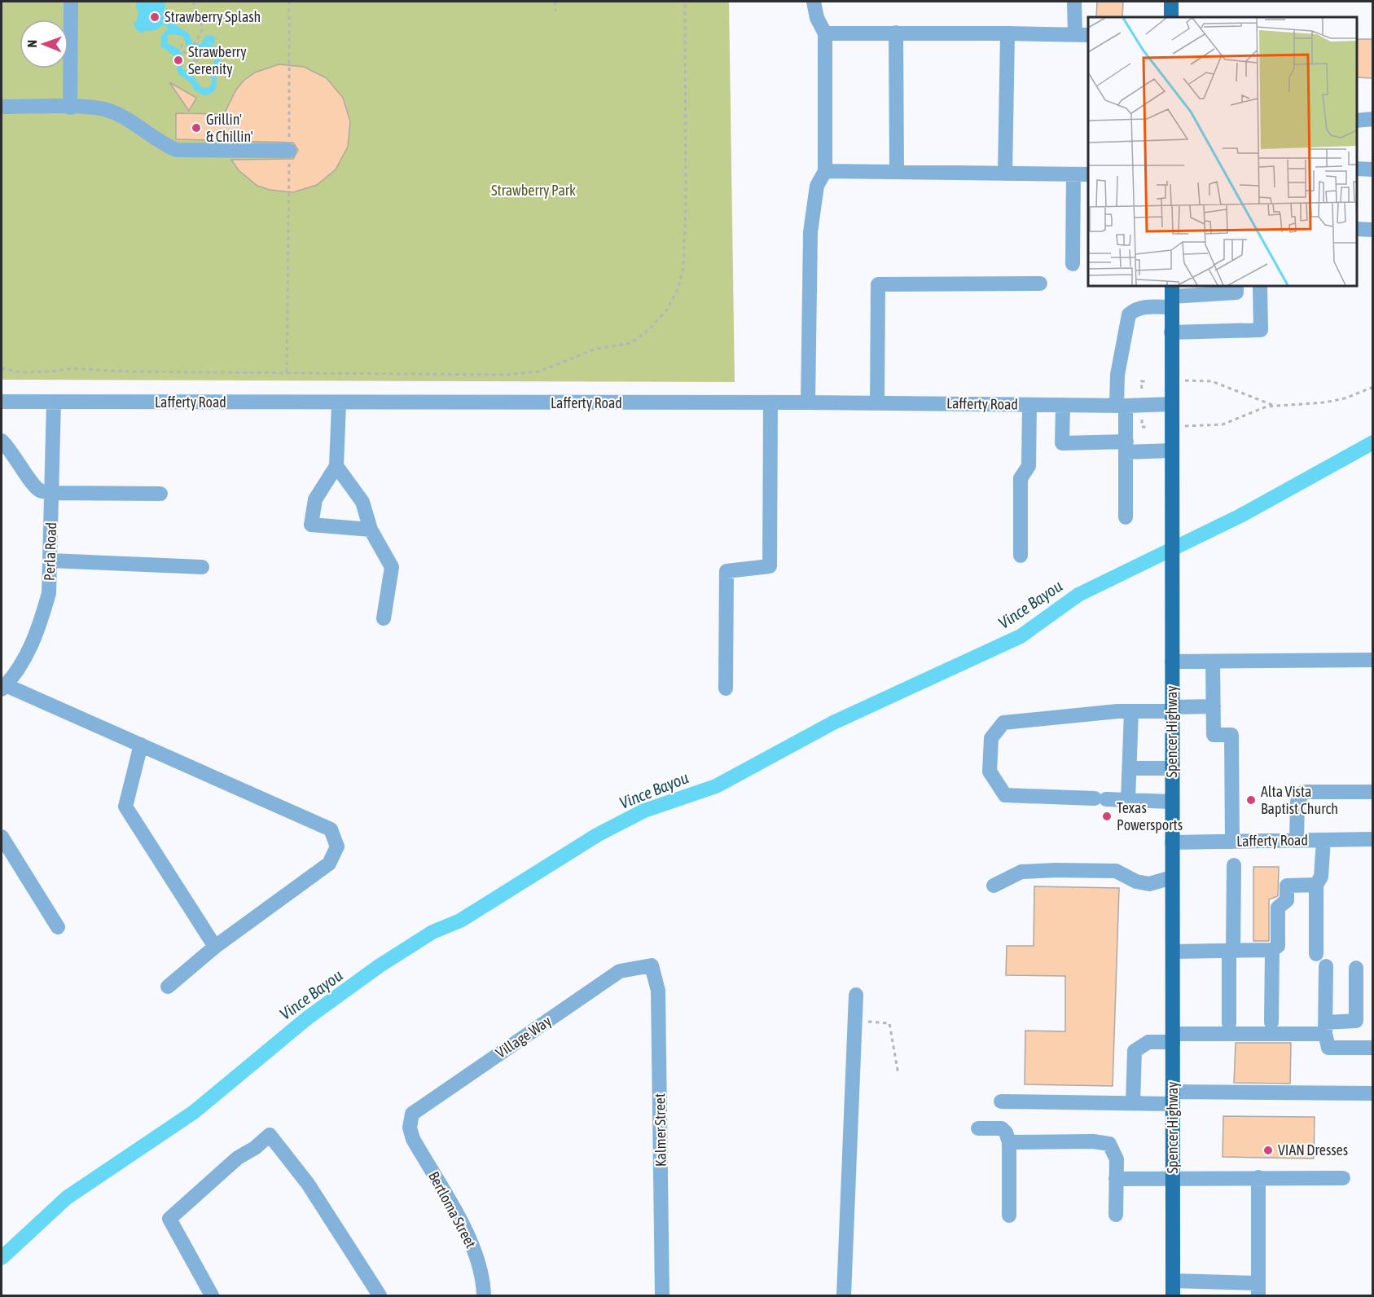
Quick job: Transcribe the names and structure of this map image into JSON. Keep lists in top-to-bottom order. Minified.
{"streets":{"main road":["Spencer Highway"],"street":["Lafferty Road","Perla Road","Village Way","Kalmer Street","Bertloma Street"]},"crossings":[["Lafferty Road","Perla Road"],["Lafferty Road","Spencer Highway"],["Village Way","Kalmer Street"],["Village Way","Bertloma Street"]],"water":["Vince Bayou"],"parks":["Strawberry Park"],"places":["Strawberry Splash","Strawberry Serenity","Grillin' & Chillin'","Alta Vista Baptist Church","Texas Powersports","VIAN Dresses"],"north":"left"}
